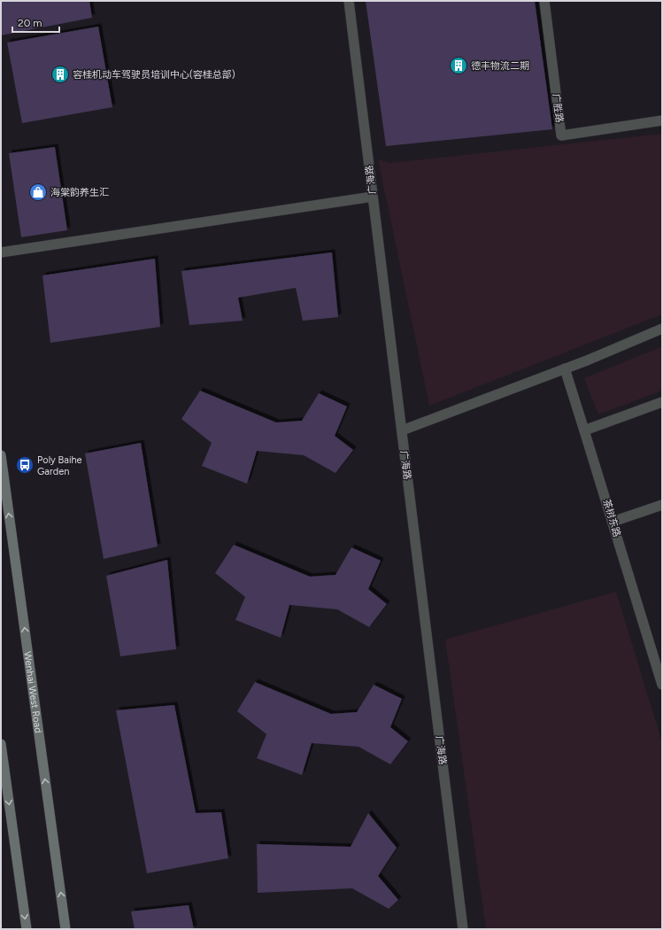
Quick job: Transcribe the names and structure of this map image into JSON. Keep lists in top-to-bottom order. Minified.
{"streets":{"main road":["Wenhai West Road"],"street":["广胜路","广海路","茶树东路"]},"places":{"building":["德丰物流二期","容桂机动车驾驶员培训中心(容桂总部)"],"shop":["海棠韵养生汇"],"bus stop":["Poly Baihe Garden"]},"scale_bar":"20 m"}
